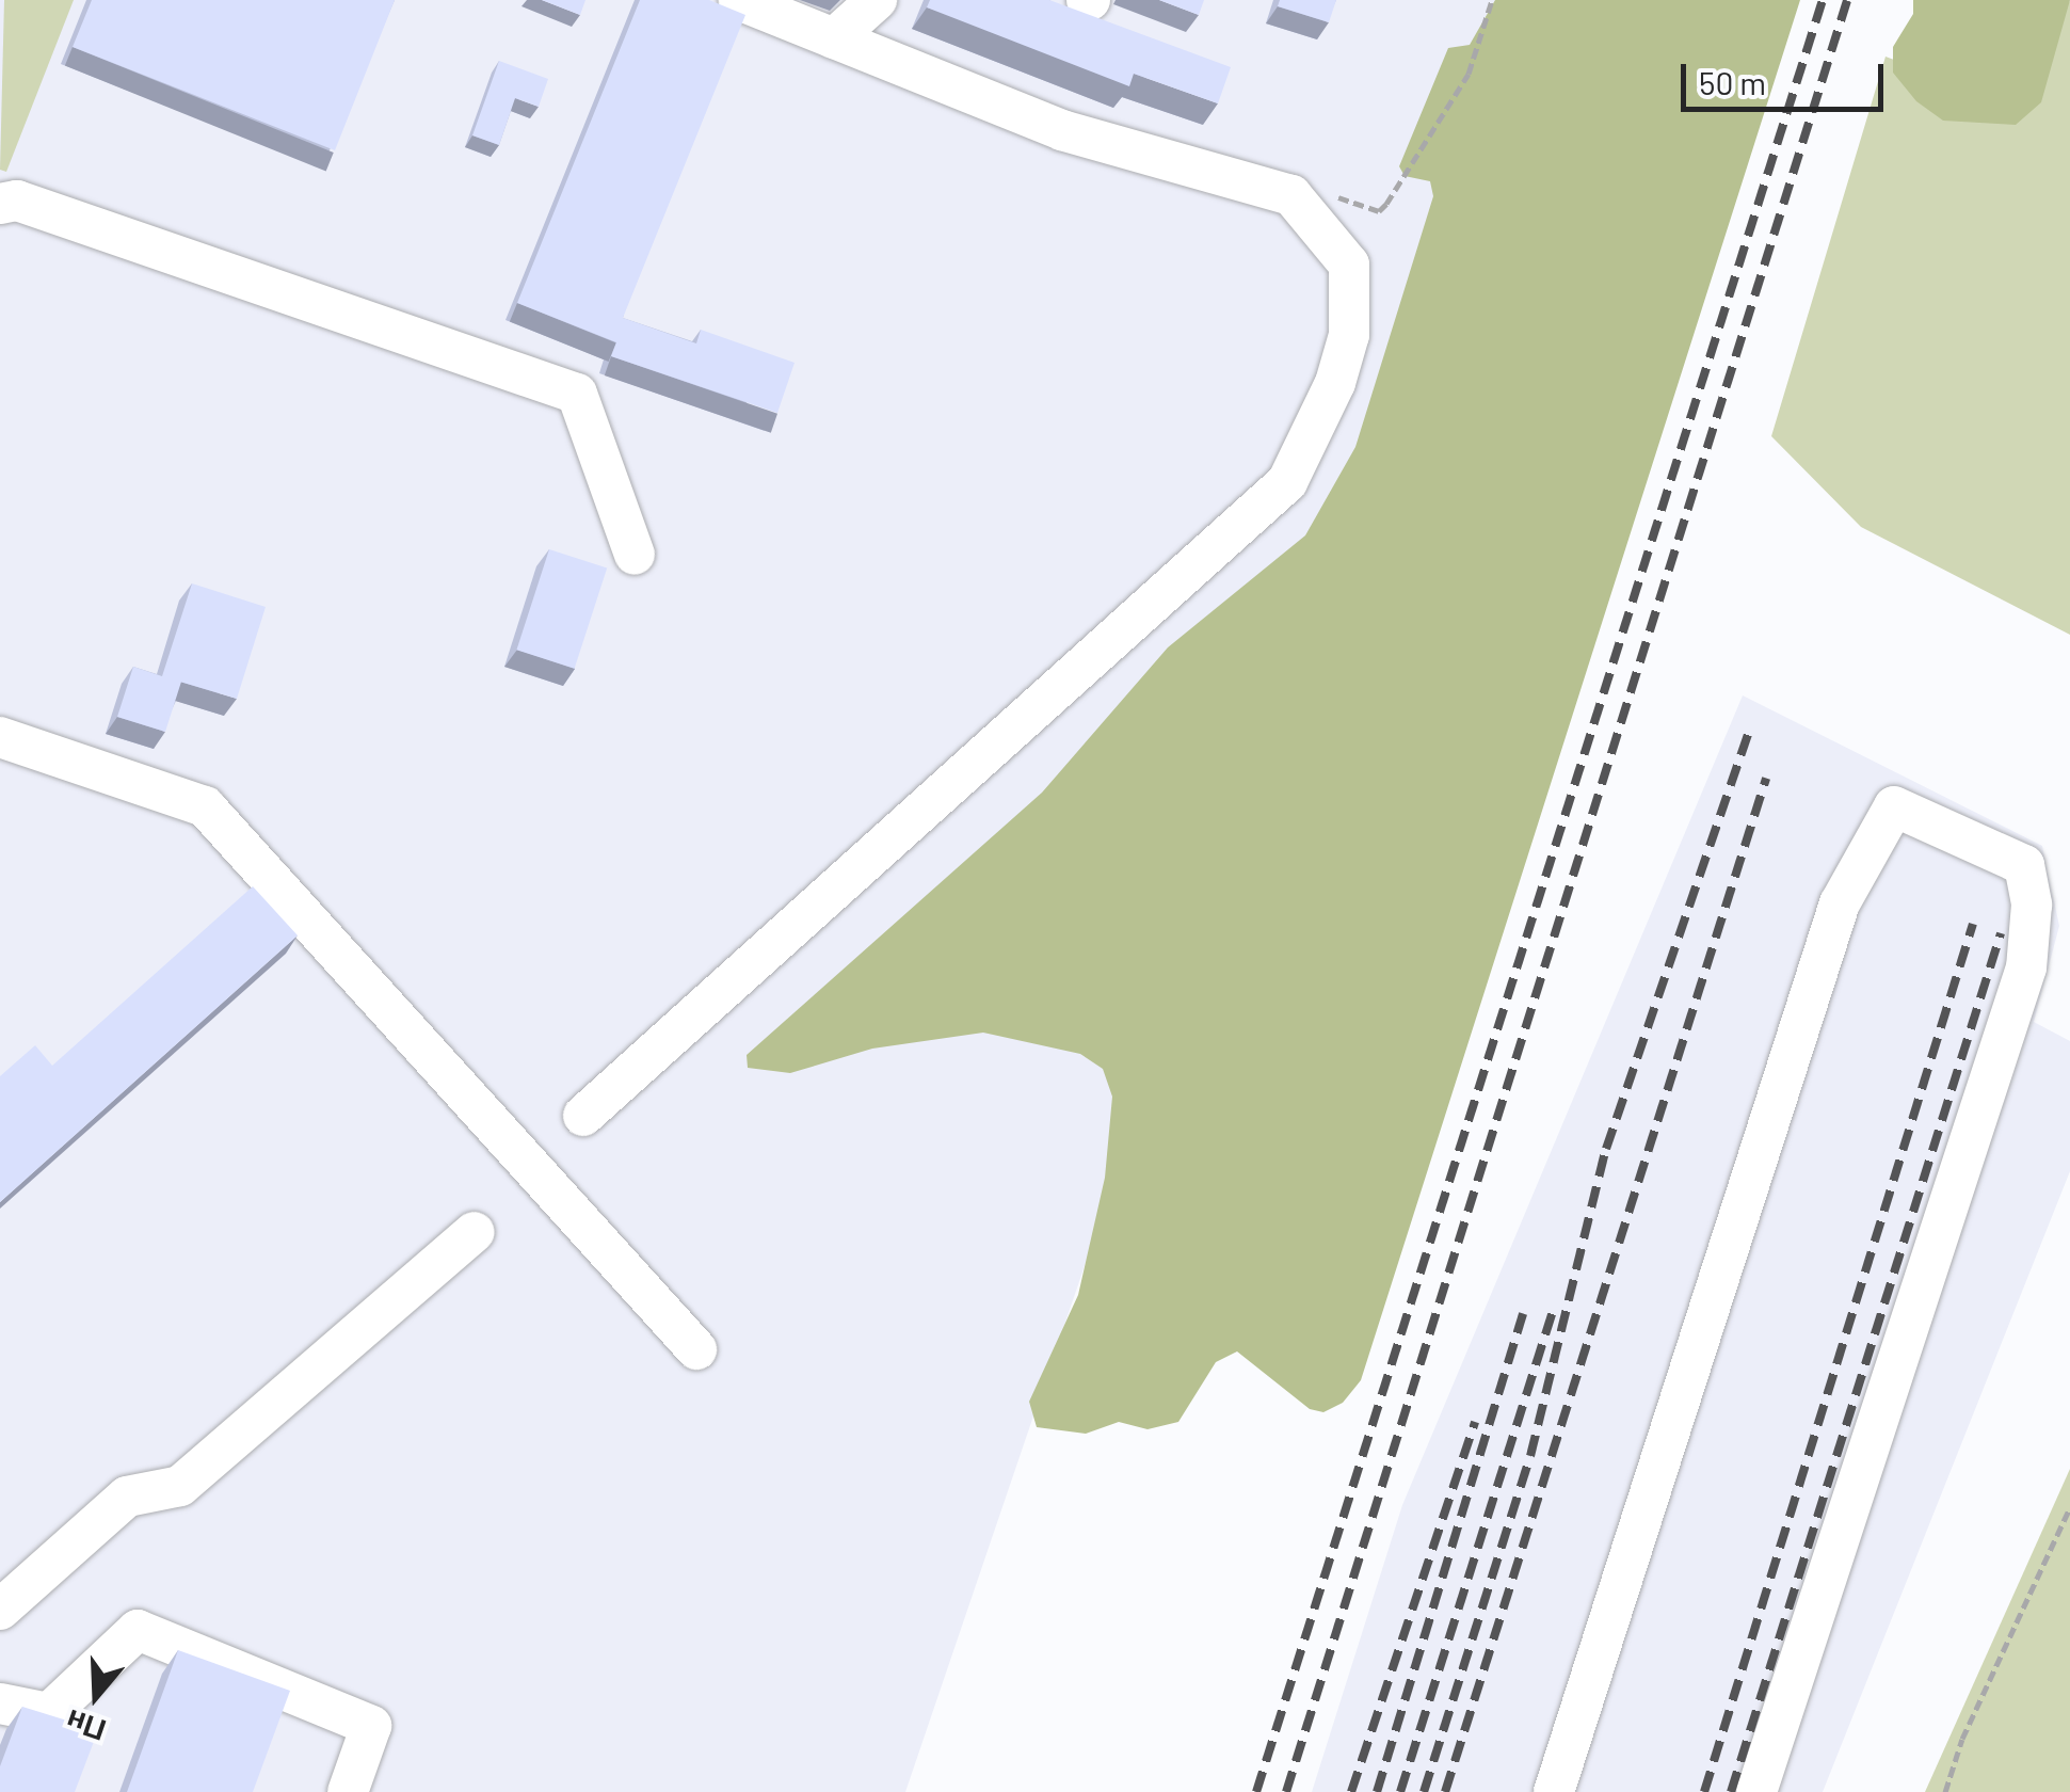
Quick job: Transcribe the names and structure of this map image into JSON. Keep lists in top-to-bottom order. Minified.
{"scale_bar":"50 m","north":"bottom"}
